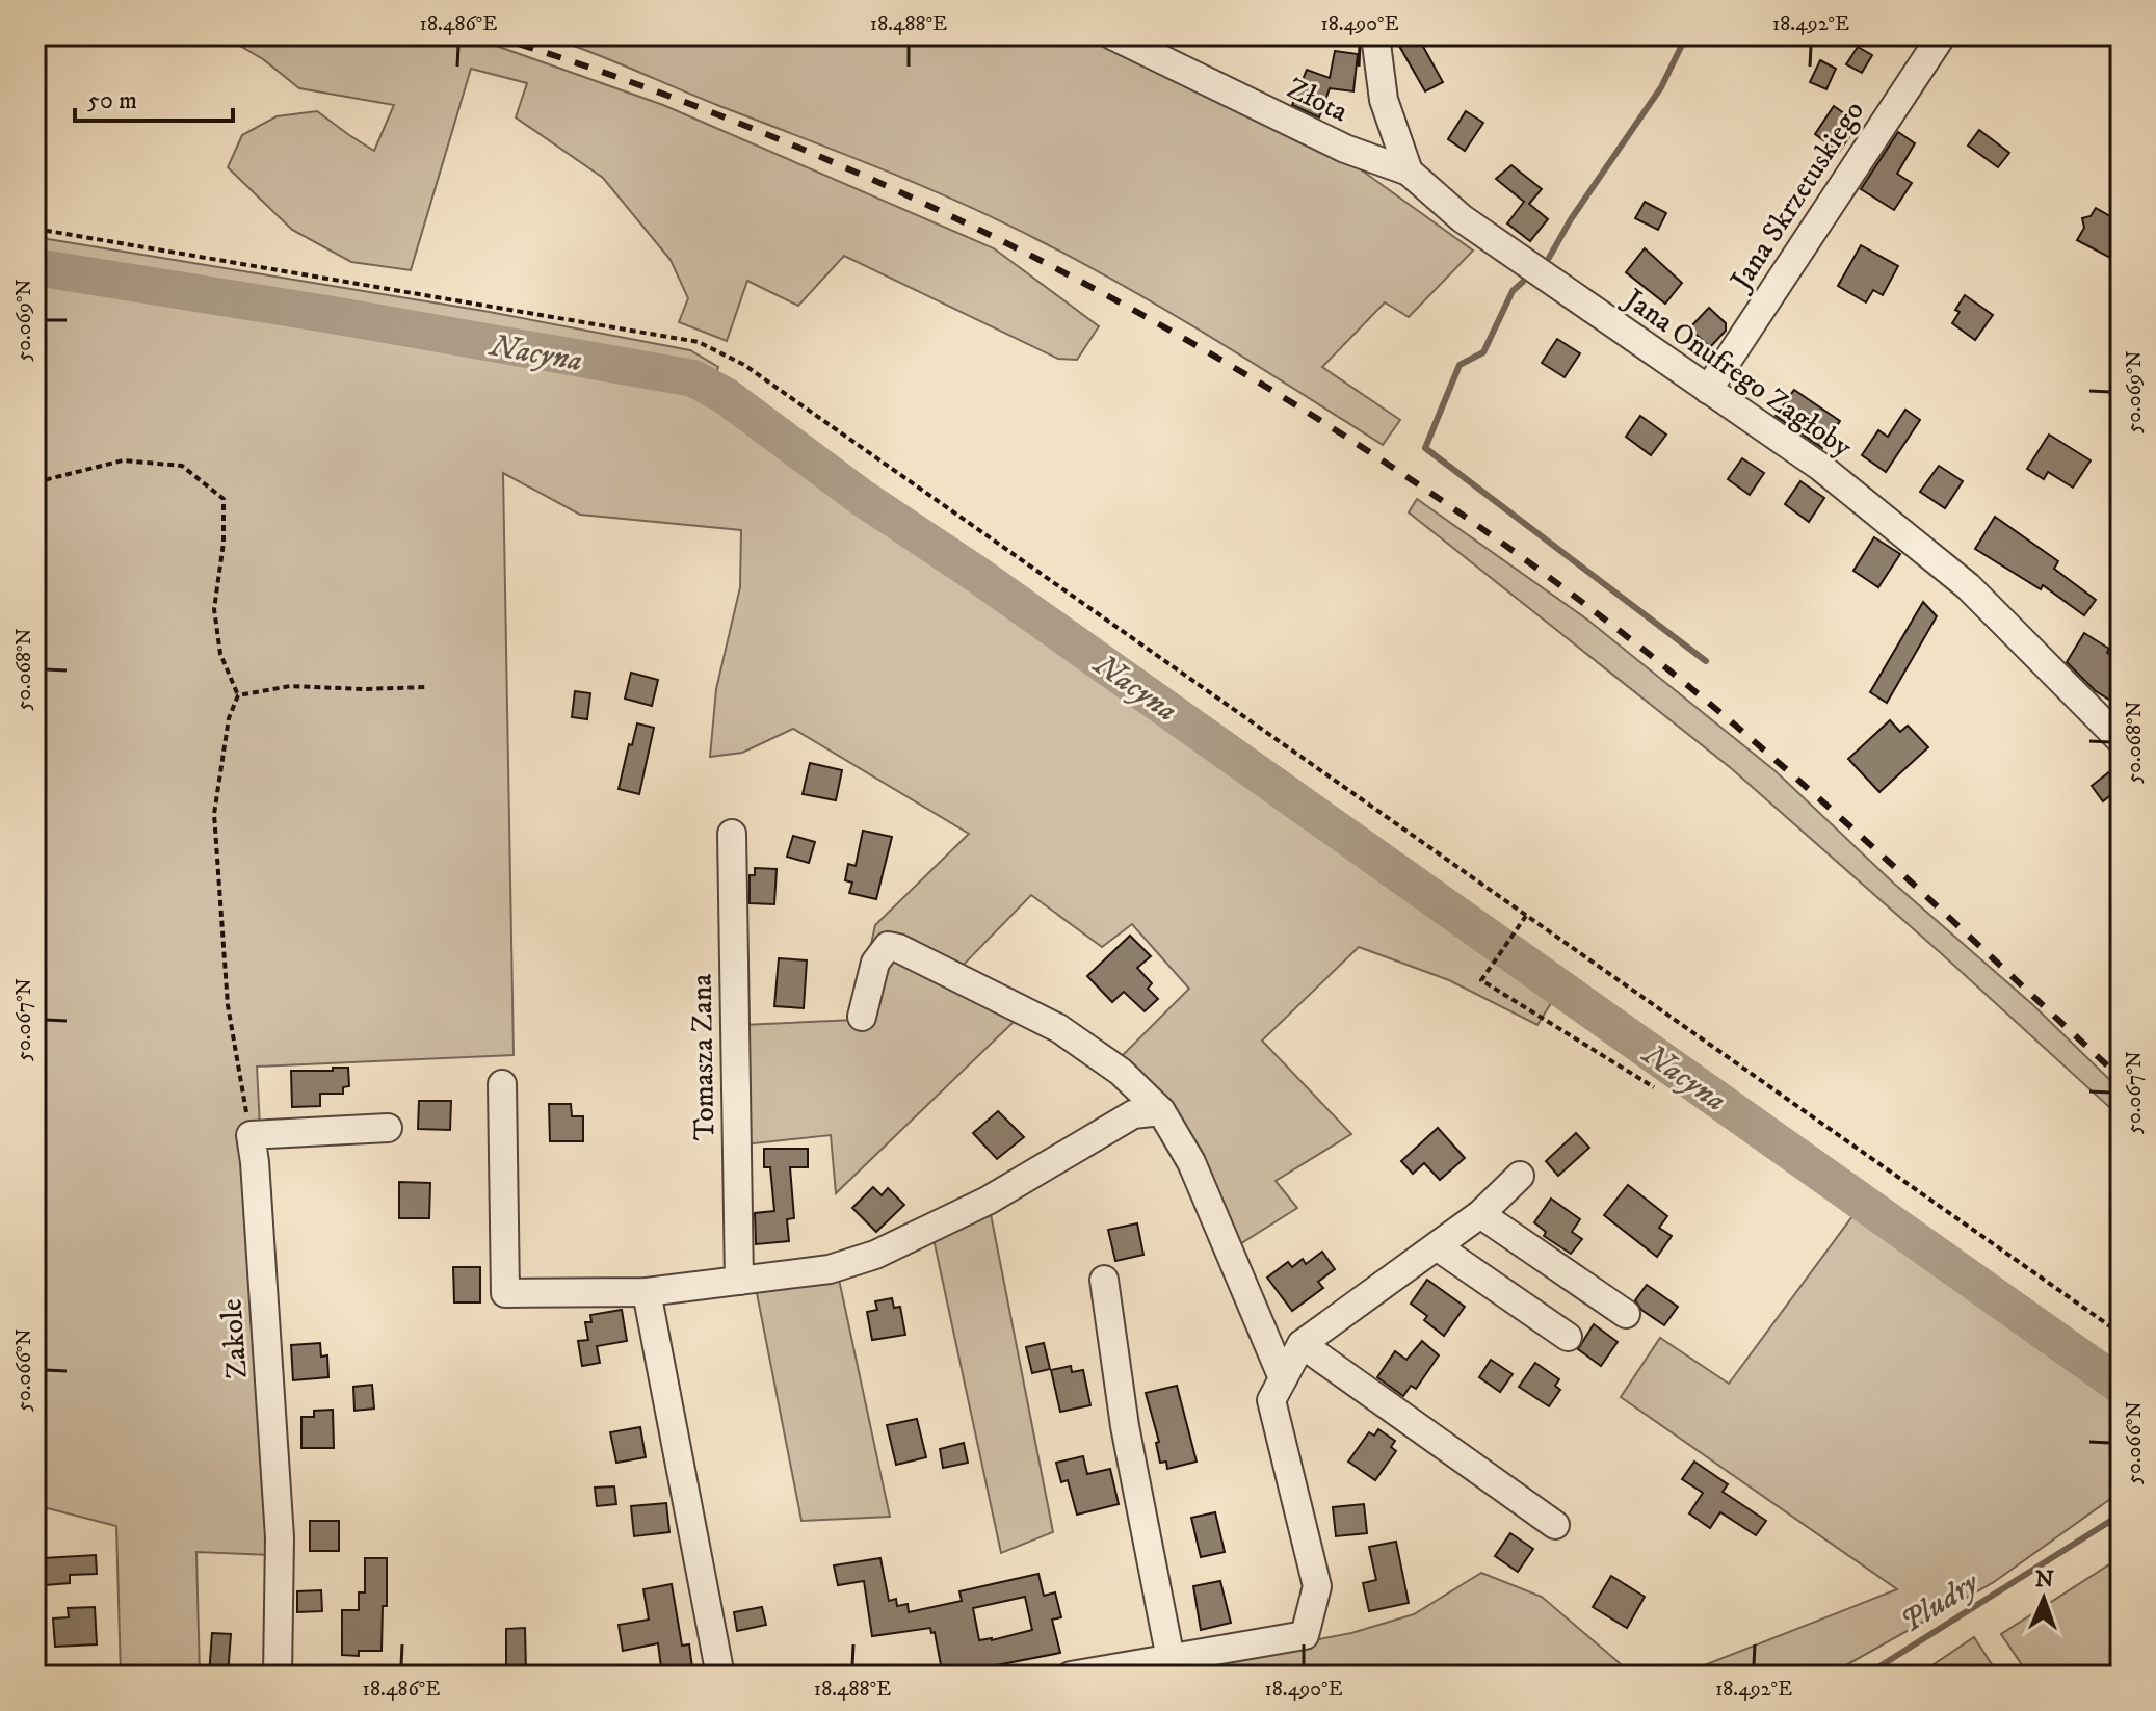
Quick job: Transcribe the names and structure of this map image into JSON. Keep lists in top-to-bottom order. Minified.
{"streets":{"street":["Złota","Jana Skrzetuskiego","Jana Onufrego Zagłoby","Tomasza Zana","Zakole"]},"crossings":[["Złota","Jana Onufrego Zagłoby"],["Jana Skrzetuskiego","Jana Onufrego Zagłoby"]],"water":["Nacyna","Pludry"],"scale_bar":"50 m","north":"top","coordinates":["18.486°E","18.488°E","18.490°E","18.492°E","50.069°N","50.068°N","50.067°N","50.066°N"]}
